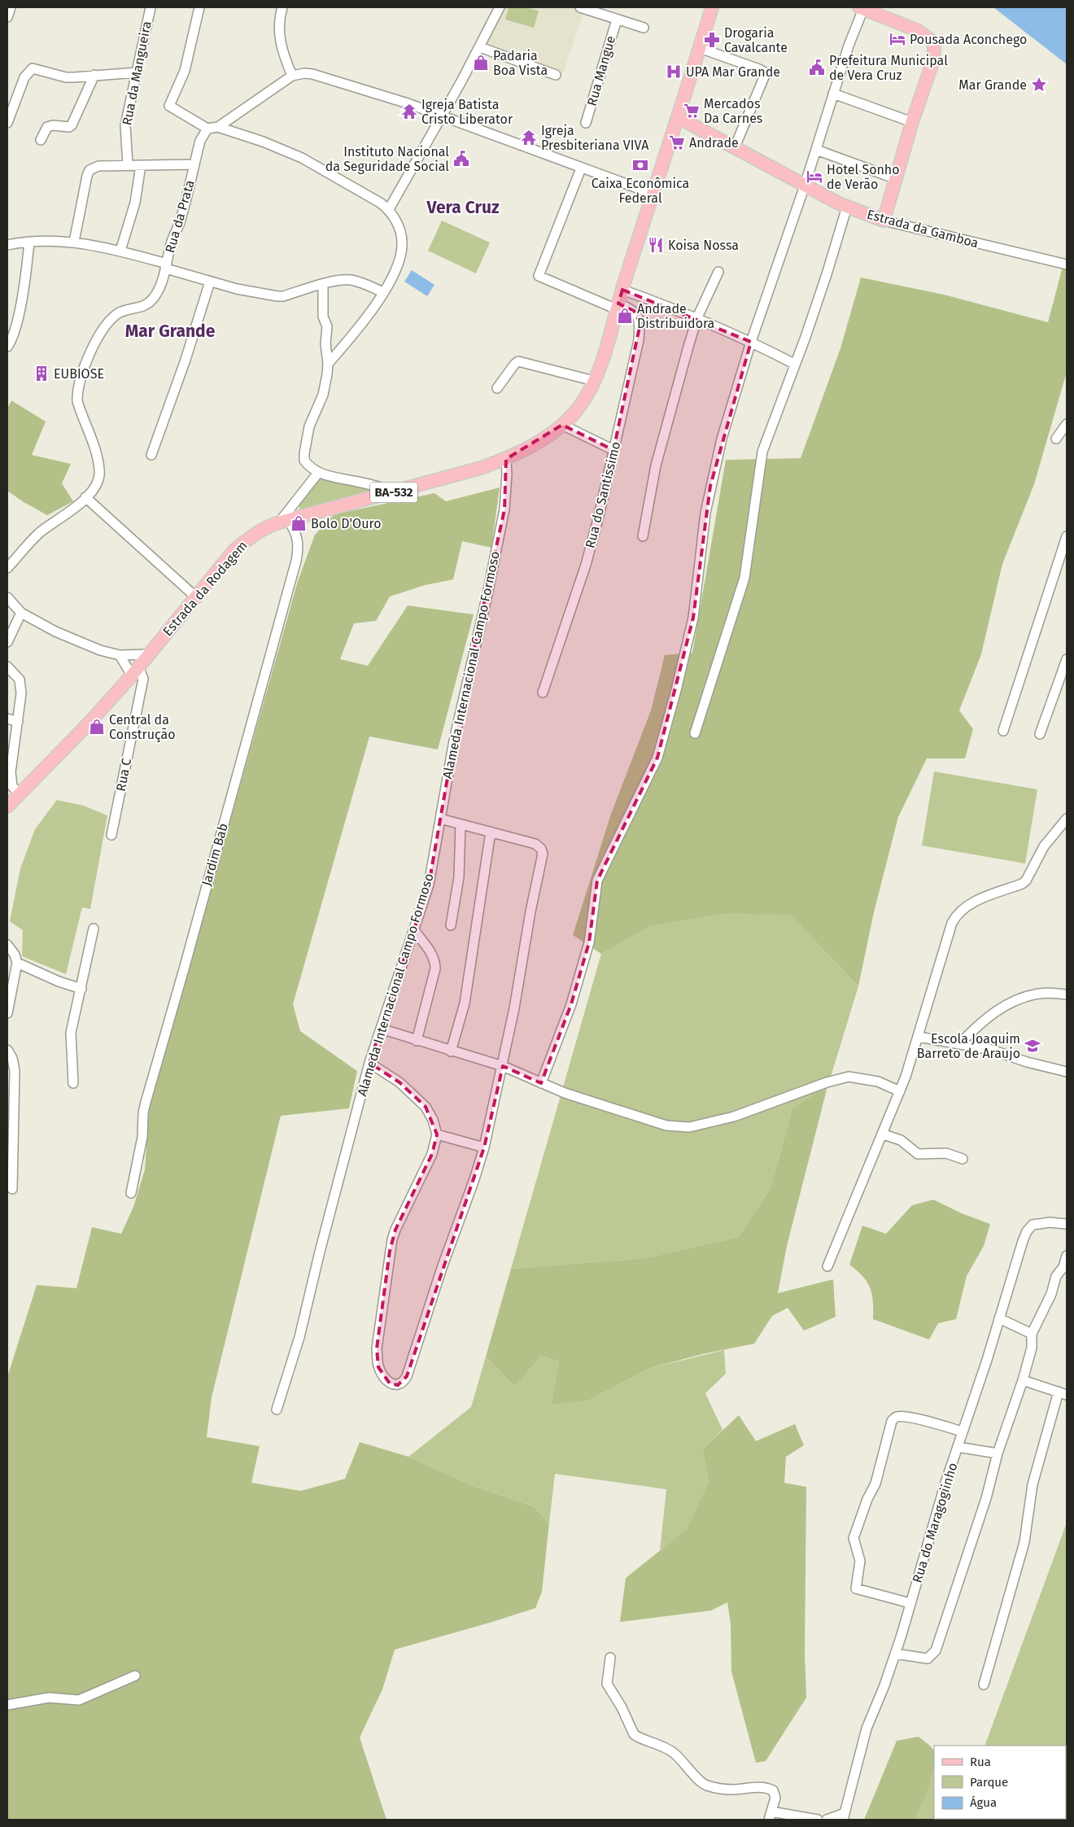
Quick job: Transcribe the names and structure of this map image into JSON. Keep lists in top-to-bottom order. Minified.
{"streets":{"main road":["Estrada da Gamboa","BA-532","Estrada da Rodagem"],"street":["Rua Mangue","Rua da Mangueira","Rua da Prata","Rua do Santissimo","Alameda Internacional Campo Formoso","Rua C","Jardim Bab","Rua do Maragogiinho"]},"crossings":[["Estrada da Gamboa","BA-532"],["Estrada da Gamboa","Estrada da Rodagem"],["BA-532","Estrada da Rodagem"],["Rua do Santissimo","Estrada da Rodagem"],["Estrada da Rodagem","Alameda Internacional Campo Formoso"],["Estrada da Rodagem","Rua C"],["Estrada da Rodagem","Jardim Bab"]],"districts":["Vera Cruz","Mar Grande"],"places":{"hotel":["Pousada Aconchego","Hotel Sonho de Verão"],"pharmacy":["Drogaria Cavalcante"],"shop":["Padaria Boa Vista","Andrade Distribuidora","Bolo D'Ouro","Central da Construção"],"public building":["Prefeitura Municipal de Vera Cruz","Instituto Nacional da Seguridade Social"],"hospital":["UPA Mar Grande"],"place":["Mar Grande"],"supermarket":["Mercados Da Carnes","Andrade"],"temple":["Igreja Batista Cristo Liberator","Igreja Presbiteriana VIVA"],"bank":["Caixa Econômica Federal"],"restaurant":["Koisa Nossa"],"building":["EUBIOSE"],"school or university":["Escola Joaquim Barreto de Araujo"]},"legend":["Rua","Parque","Água"]}
